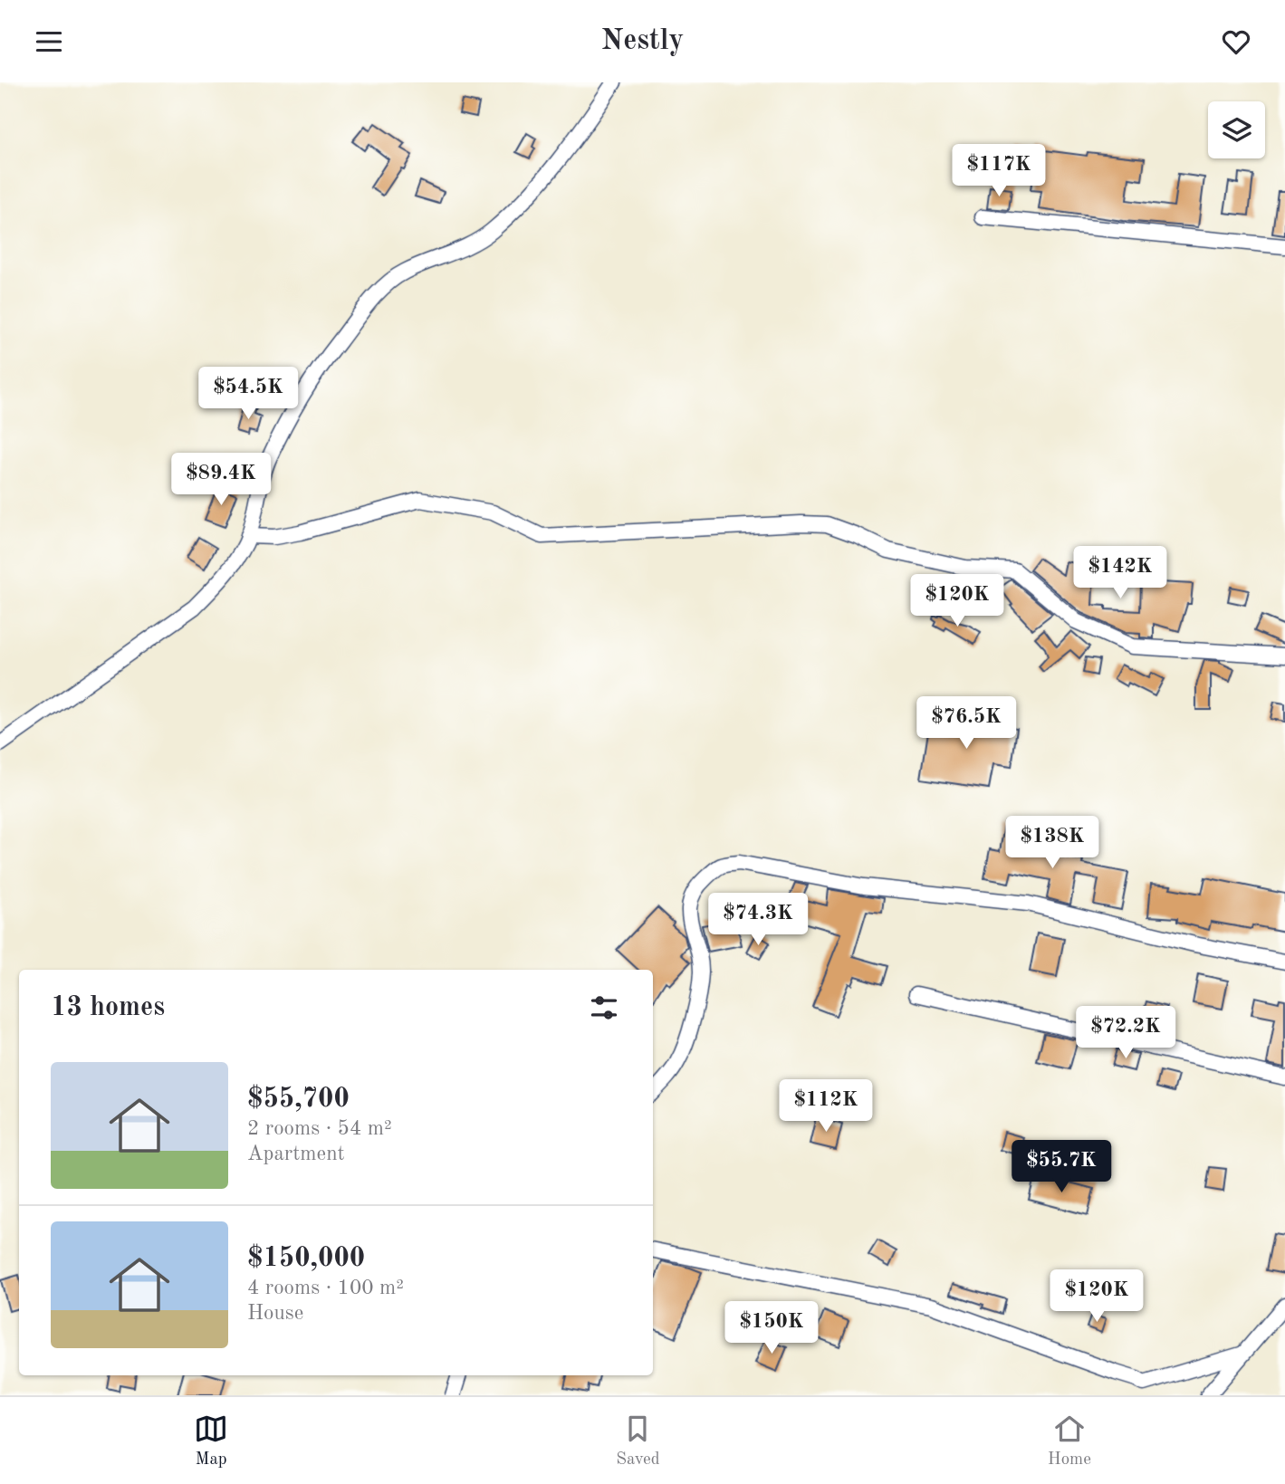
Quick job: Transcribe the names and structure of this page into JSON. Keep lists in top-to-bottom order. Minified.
{"page":{"header":"Nestly","price":["$117K","$54.5K","$89.4K","$142K","$120K","$76.5K","$138K","$74.3K","$72.2K","$112K","$55.7K","$120K","$150K"],"heading":"13 homes","list":[{"name":"$55,700","note":"2 rooms · 54 m² · Apartment"},{"name":"$150,000","note":"4 rooms · 100 m² · House"}],"tabs":["Map","Saved","Home"]}}
